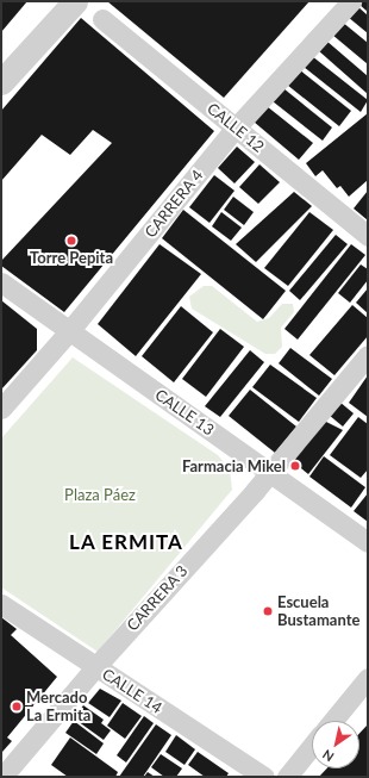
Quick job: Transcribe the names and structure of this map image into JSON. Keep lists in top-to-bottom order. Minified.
{"streets":{"street":["CALLE 12","CARRERA 4","CALLE 13","CARRERA 3","CALLE 14"]},"crossings":[["CALLE 12","CARRERA 4"],["CARRERA 4","CALLE 13"],["CALLE 13","CARRERA 3"],["CARRERA 3","CALLE 14"]],"districts":["LA ERMITA"],"parks":["Plaza Páez"],"places":["Torre Pepita","Farmacia Mikel","Escuela Bustamante","Mercado La Ermita"],"north":"bottom left"}
